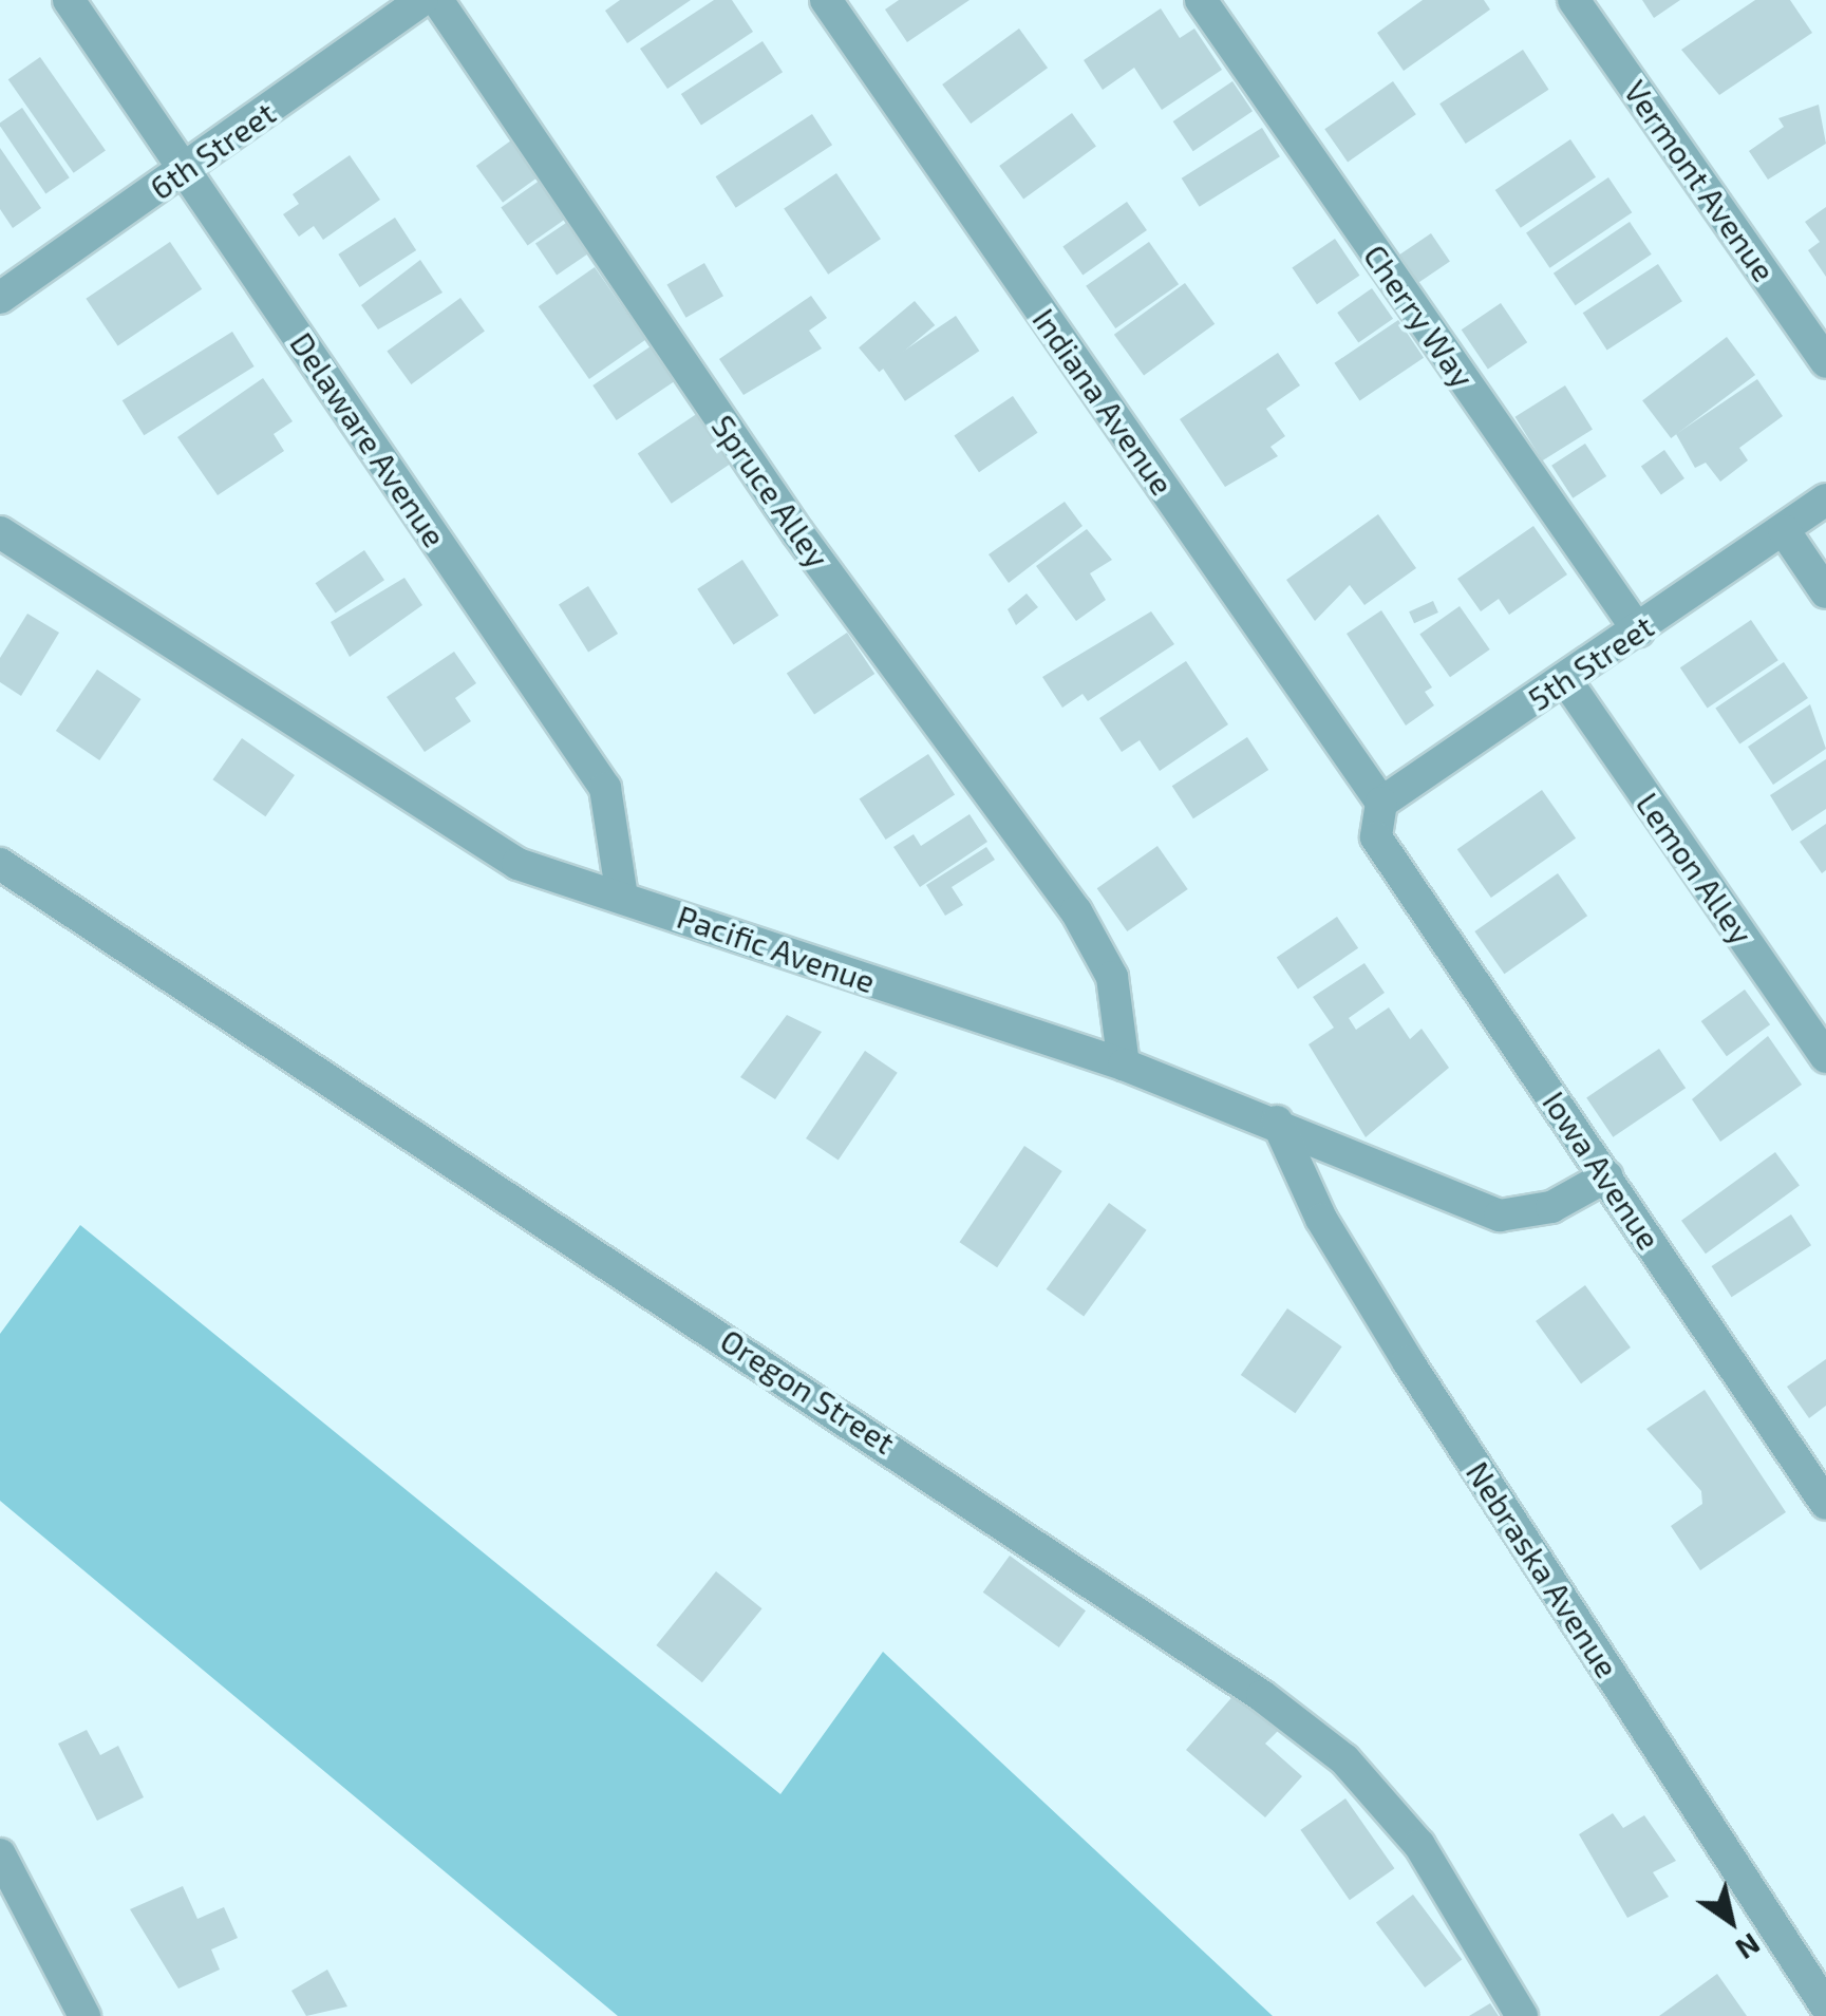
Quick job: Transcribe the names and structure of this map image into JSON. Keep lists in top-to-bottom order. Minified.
{"streets":{"street":["6th Street","Vermont Avenue","Cherry Way","Indiana Avenue","Delaware Avenue","Spruce Alley","5th Street","Lemon Alley","Pacific Avenue","Iowa Avenue","Oregon Street","Nebraska Avenue"]},"crossings":[["6th Street","Delaware Avenue"],["Cherry Way","5th Street"],["Indiana Avenue","5th Street"],["Indiana Avenue","Iowa Avenue"],["Delaware Avenue","Pacific Avenue"],["Spruce Alley","Pacific Avenue"],["5th Street","Lemon Alley"],["5th Street","Iowa Avenue"],["Pacific Avenue","Iowa Avenue"],["Pacific Avenue","Nebraska Avenue"]],"north":"bottom right"}
